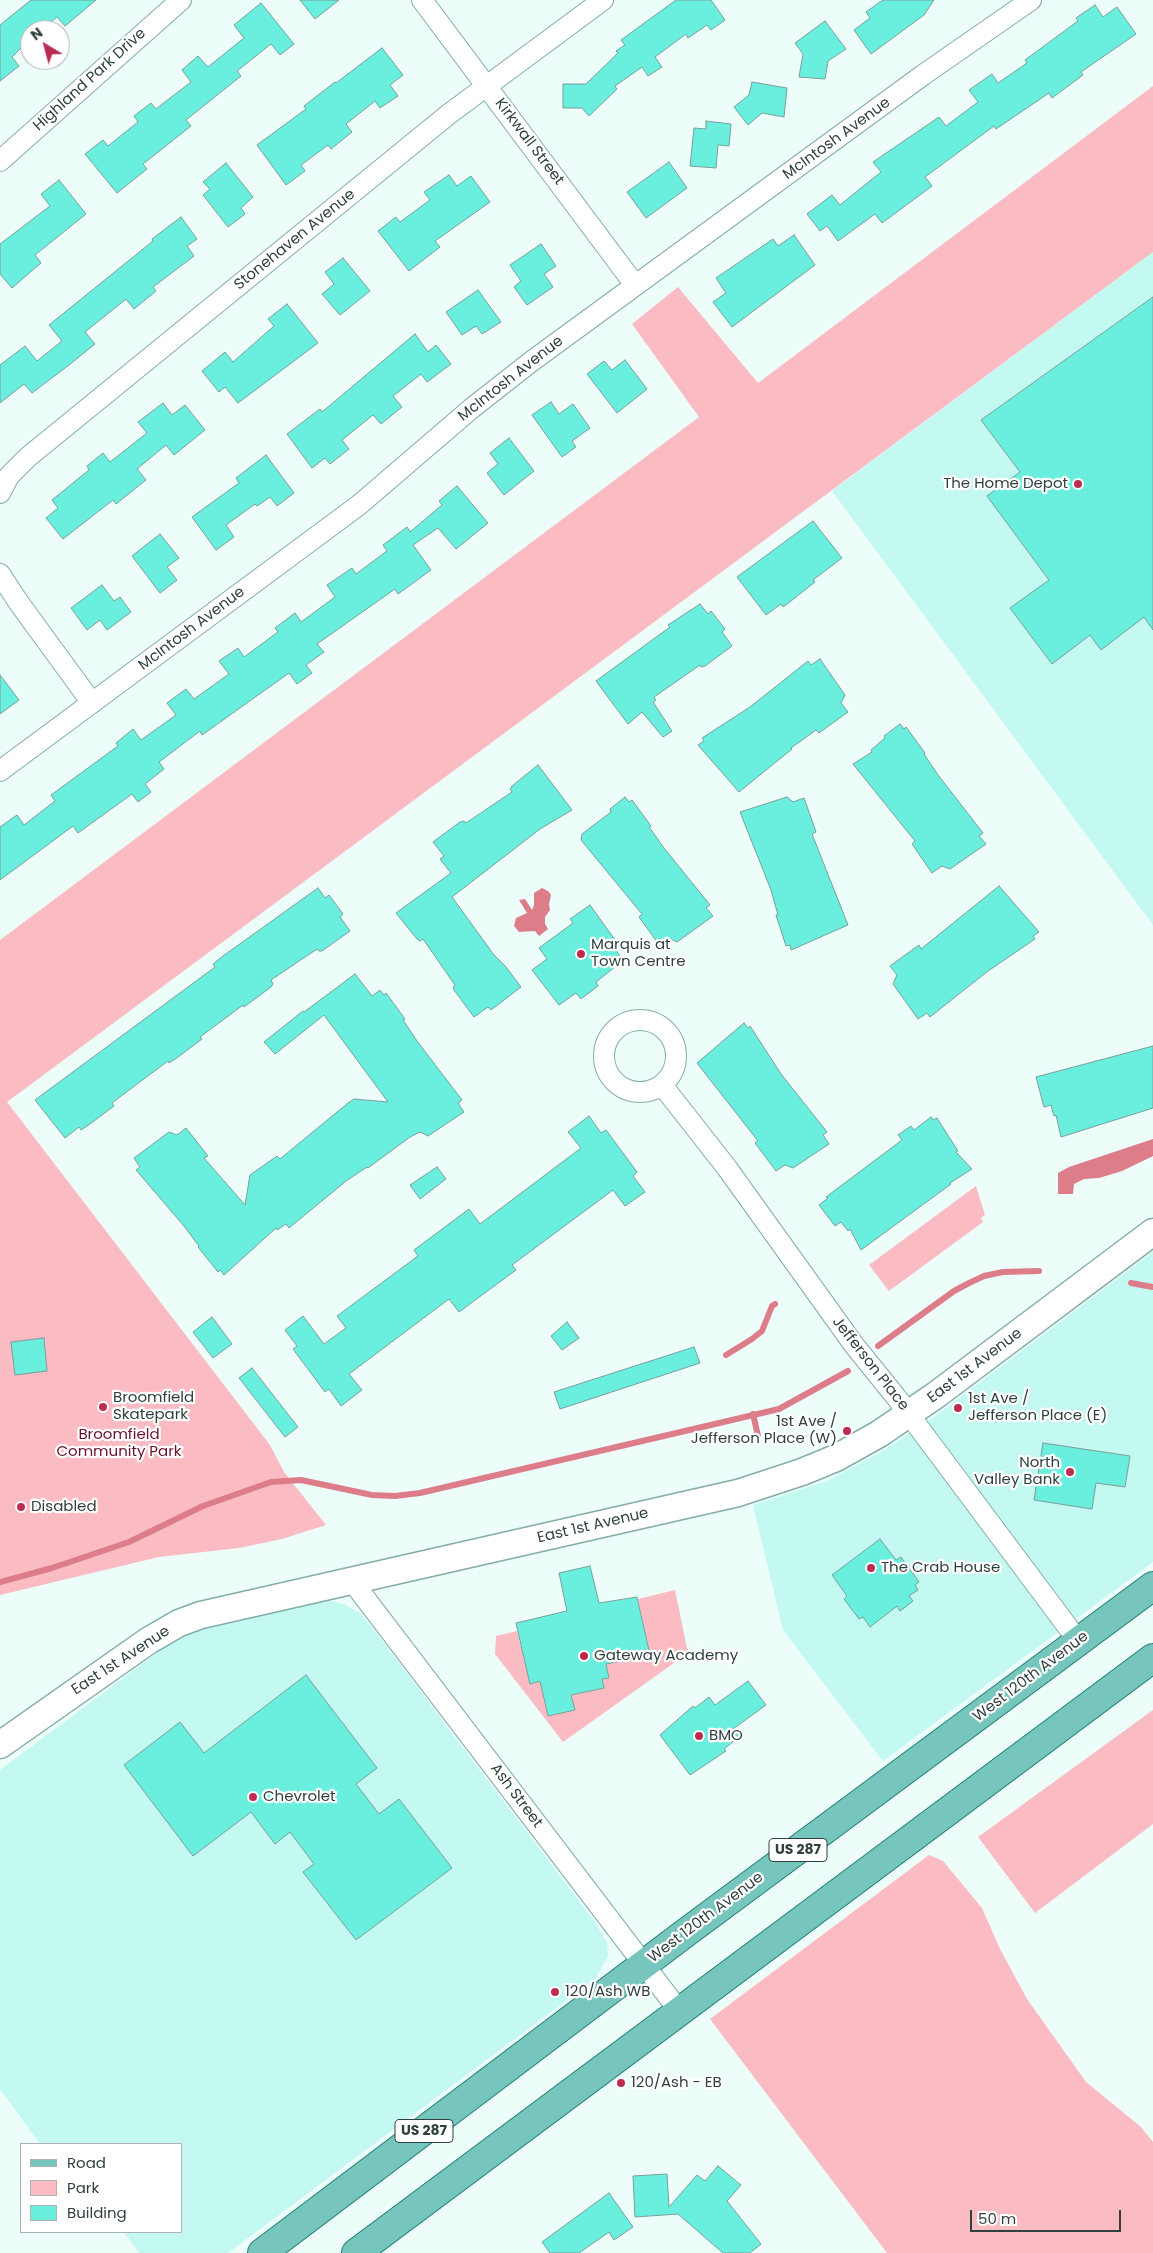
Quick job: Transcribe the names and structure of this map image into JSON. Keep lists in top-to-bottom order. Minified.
{"streets":{"main road":["West 120th Avenue","US 287"],"street":["Highland Park Drive","McIntosh Avenue","Kirkwall Street","Stonehaven Avenue","Jefferson Place","East 1st Avenue","Ash Street"]},"crossings":[["McIntosh Avenue","Kirkwall Street"],["Kirkwall Street","Stonehaven Avenue"],["Jefferson Place","East 1st Avenue"],["Jefferson Place","West 120th Avenue"],["East 1st Avenue","Ash Street"],["West 120th Avenue","Ash Street"]],"parks":["Broomfield Community Park"],"places":["The Home Depot","Marquis at Town Centre","Broomfield Skatepark","1st Ave / Jefferson Place (E)","1st Ave / Jefferson Place (W)","North Valley Bank","Disabled","The Crab House","Gateway Academy","BMO","Chevrolet","120/Ash WB","120/Ash - EB"],"legend":["Road","Park","Building"],"scale_bar":"50 m","north":"top left"}
